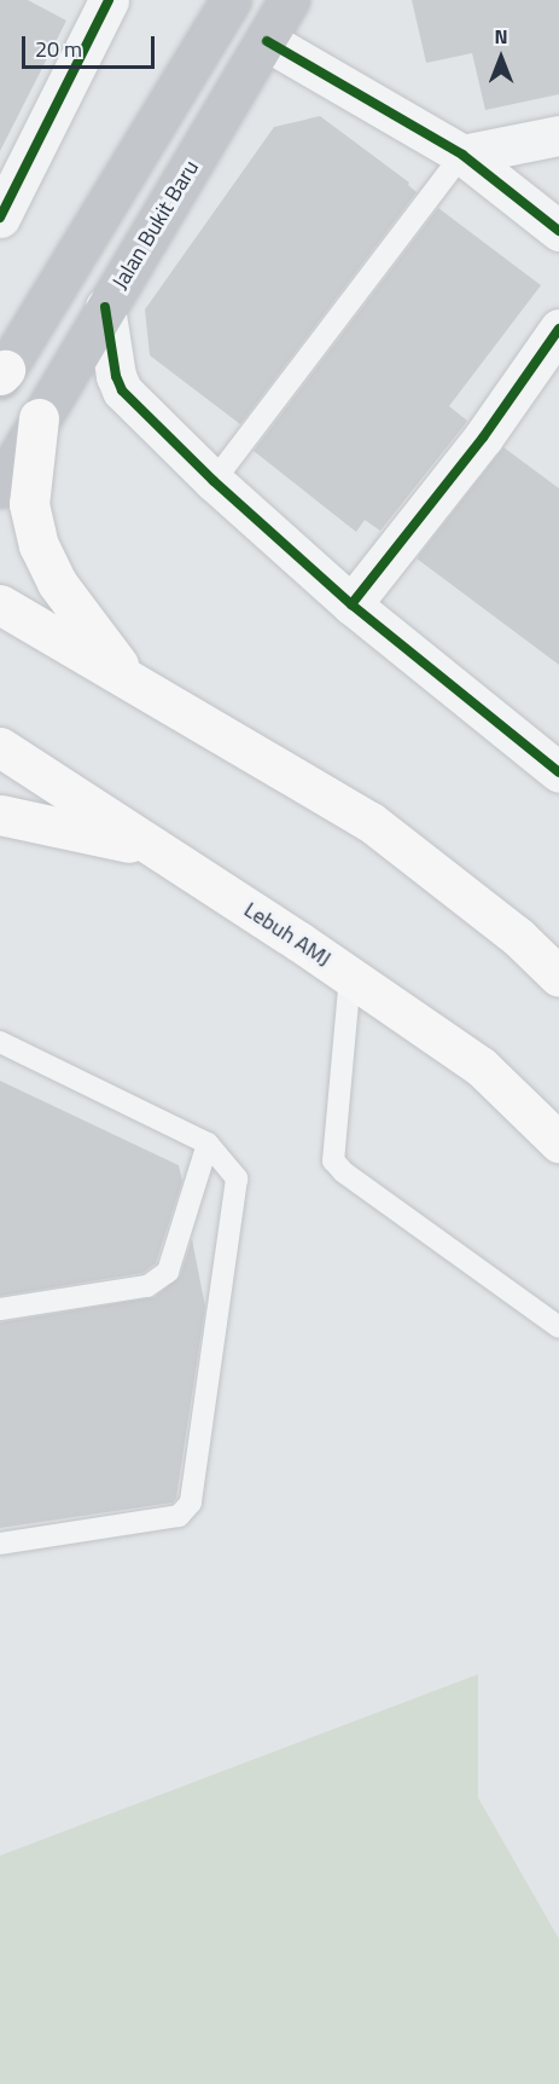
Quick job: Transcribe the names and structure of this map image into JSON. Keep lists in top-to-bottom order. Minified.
{"streets":{"highway":["Lebuh AMJ"],"main road":["Jalan Bukit Baru"]},"scale_bar":"20 m","north":"top"}
